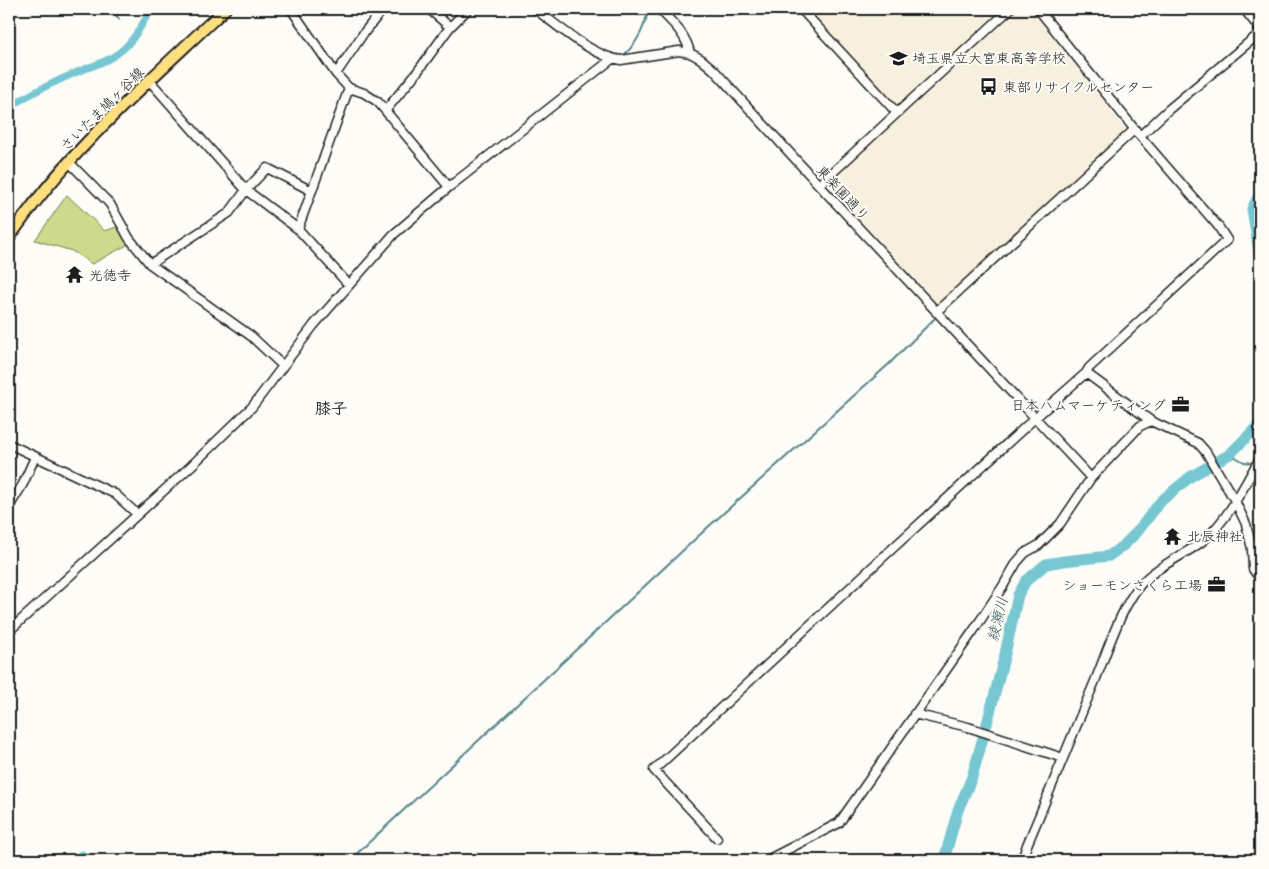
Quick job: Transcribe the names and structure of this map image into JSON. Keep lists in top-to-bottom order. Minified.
{"streets":{"main road":["さいたま鳩ヶ谷線"],"street":["東楽園通り"]},"districts":["膝子"],"water":["綾瀬川"],"places":{"school or university":["埼玉県立大宮東高等学校"],"bus stop":["東部リサイクルセンター"],"temple":["光徳寺","北辰神社"],"office":["日本ハムマーケティング","ショーモンさくら工場"]}}
